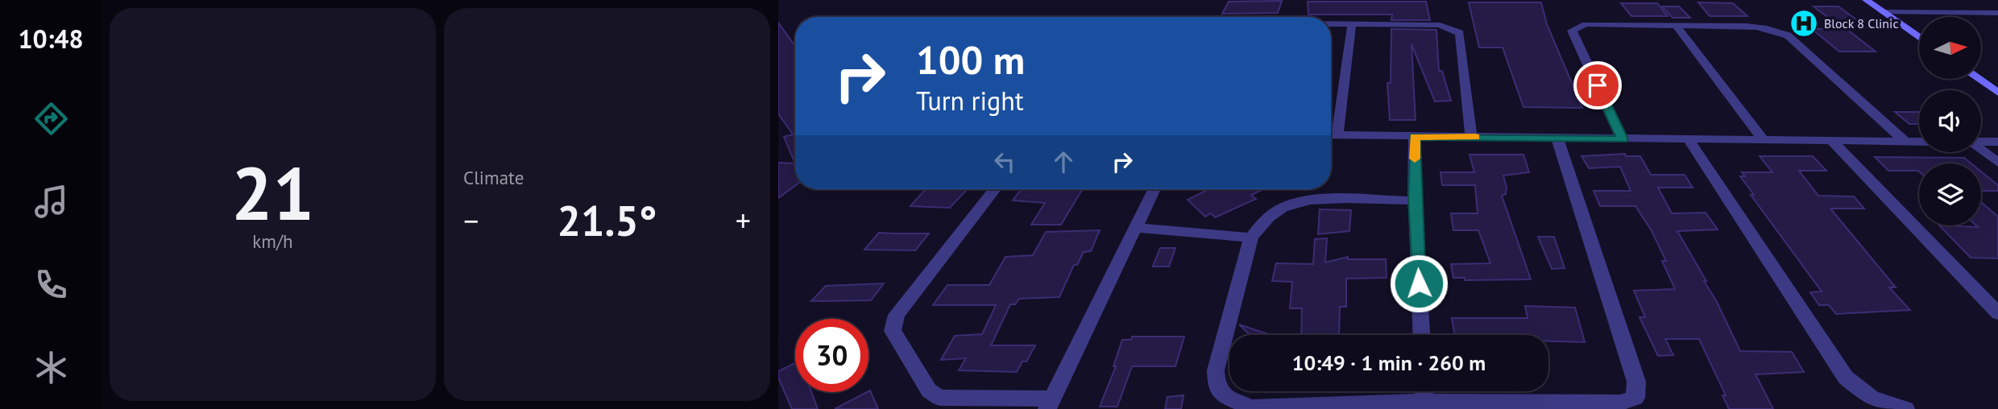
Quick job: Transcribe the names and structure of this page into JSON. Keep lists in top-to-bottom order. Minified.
{"places":{"hospital":["Block 8 Clinic"]},"north":"right","page":{"tabs":"10:48","tile":[["21","km/h"],"Climate"],"turn":["100 m","Turn right"],"heat":["−","21.5°","+"],"limit":"30","trip":"10:49 · 1 min · 260 m"}}
